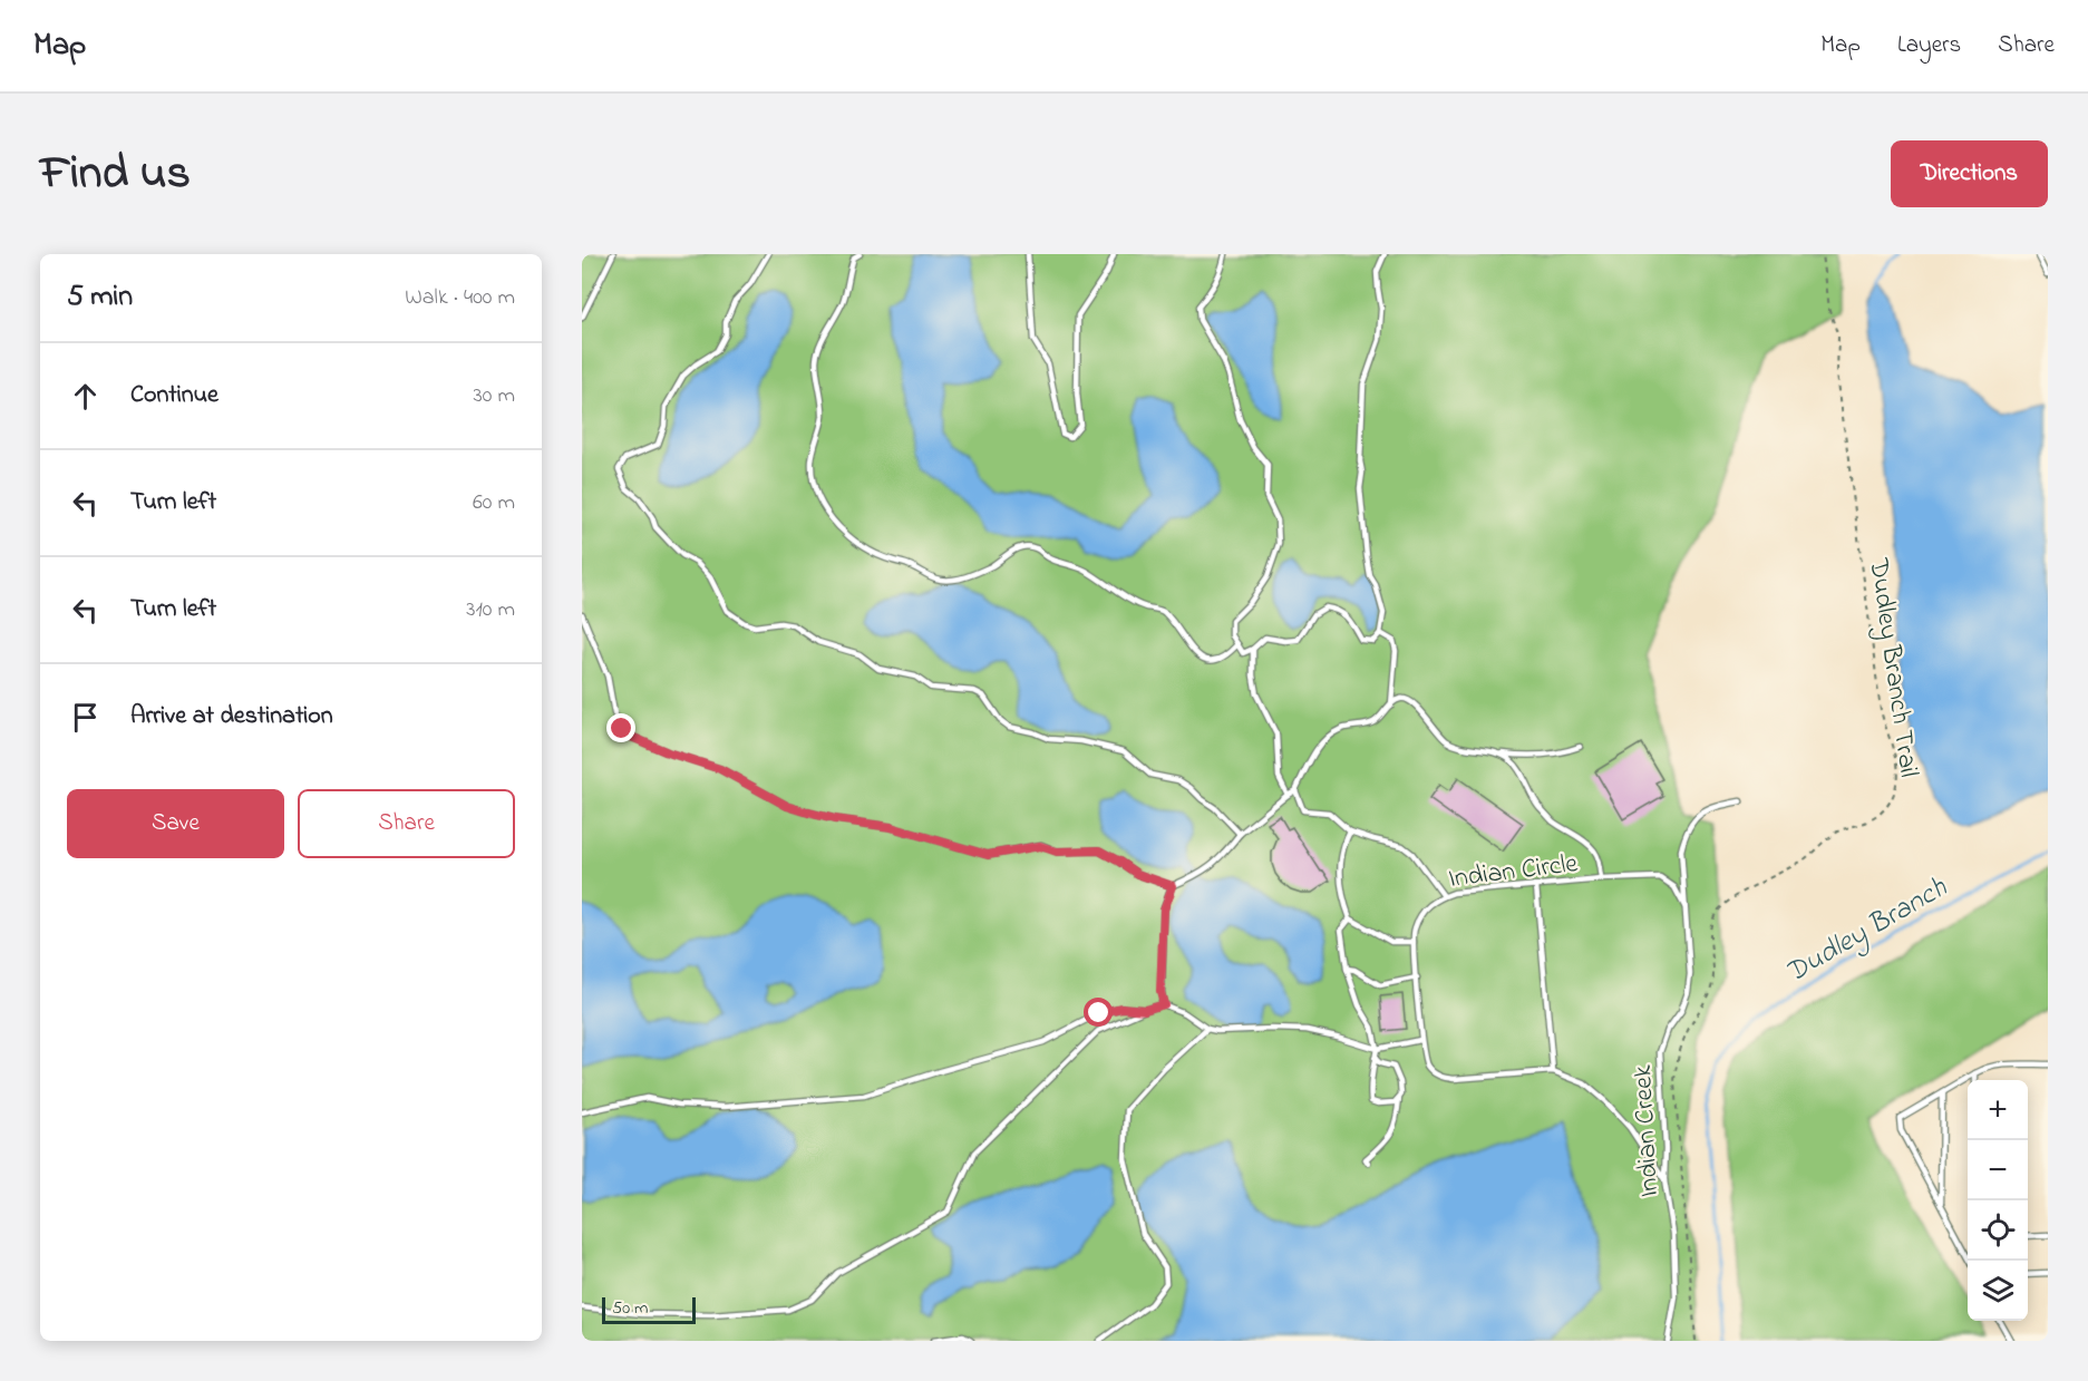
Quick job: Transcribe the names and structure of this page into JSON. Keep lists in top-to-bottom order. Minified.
{"streets":{"lane":["Indian Circle","Indian Creek"],"path":["Dudley Branch Trail"]},"crossings":[["Indian Circle","Indian Creek"]],"water":["Dudley Branch"],"scale_bar":"50 m","page":{"header":"Map","nav":["Map","Layers","Share"],"title":"Find us","buttons":["Directions",["Save","Share"]],"heading":["5 min","Walk · 400 m"],"list":[["Continue","30 m"],["Turn left","60 m"],["Turn left","310 m"],"Arrive at destination"],"map_buttons":["+","−"],"scale":"50 m"}}
